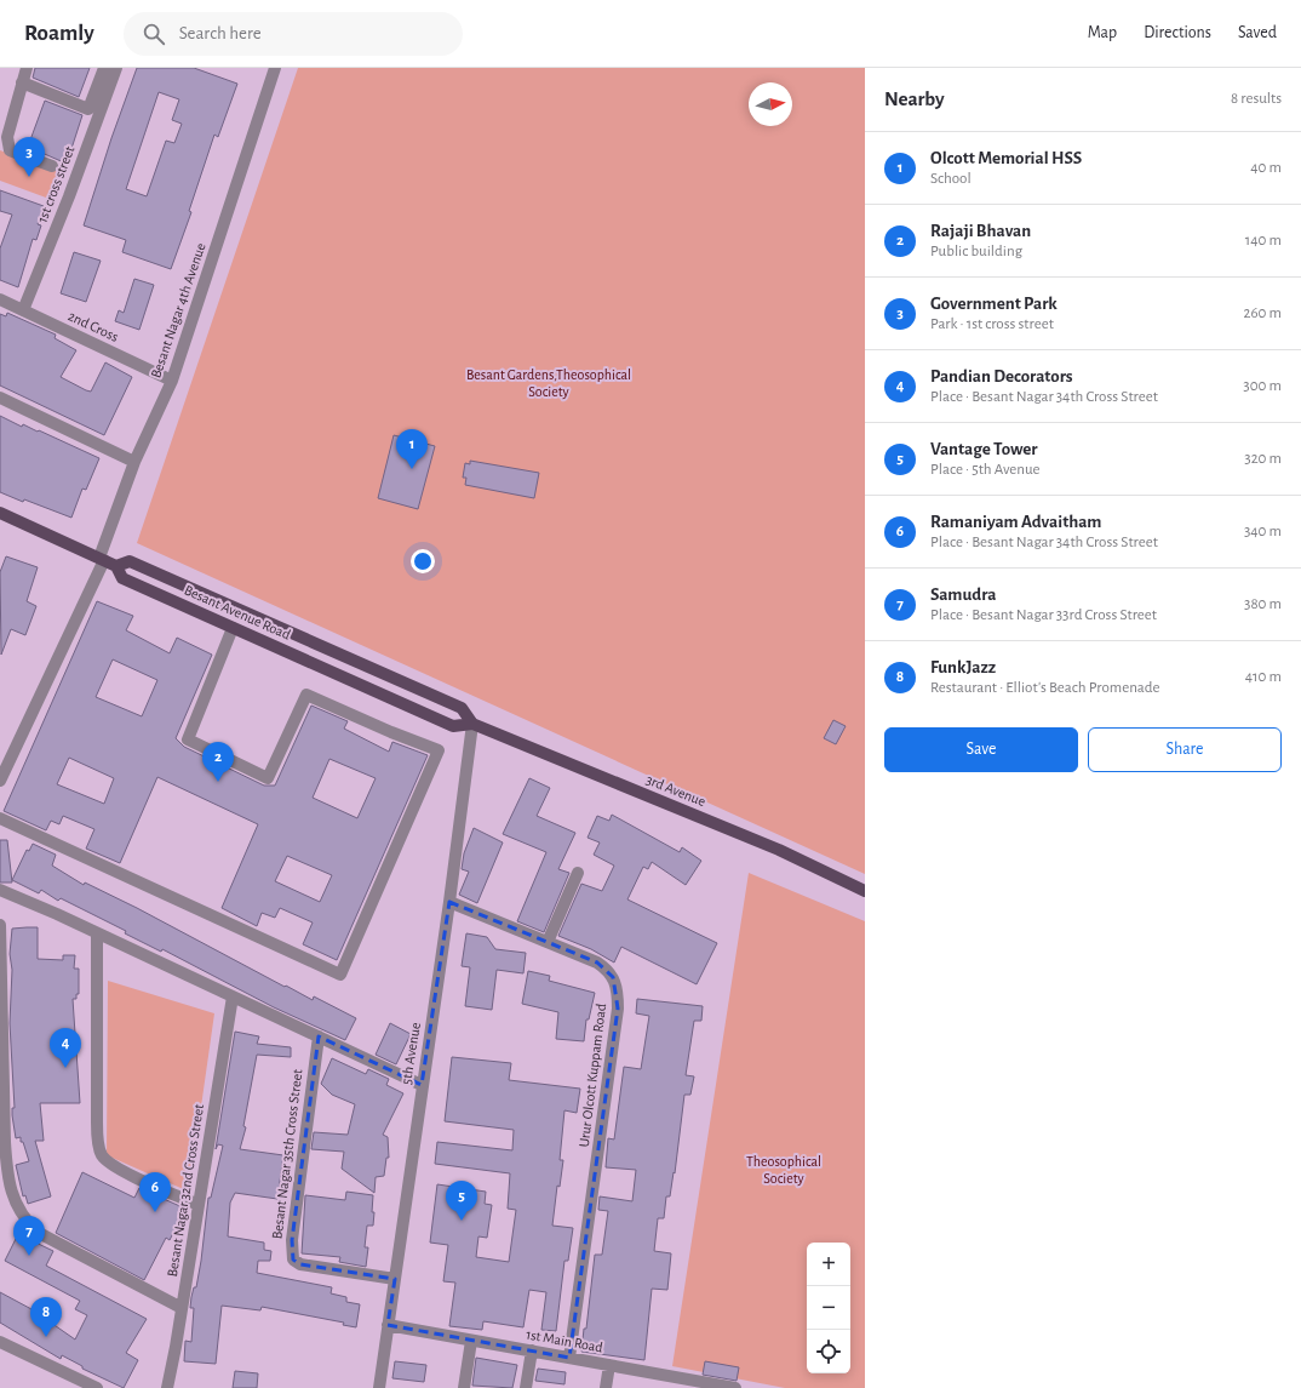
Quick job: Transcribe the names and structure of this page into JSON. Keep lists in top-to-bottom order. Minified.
{"streets":{"main road":["Besant Avenue Road","3rd Avenue"],"street":["1st cross street","Besant Nagar 4th Avenue","2nd Cross","5th Avenue","Urur Olcott Kuppam Road","Besant Nagar 35th Cross Street","Besant Nagar 32nd Cross Street","1st Main Road"]},"crossings":[["1st cross street","2nd Cross"],["Besant Nagar 4th Avenue","2nd Cross"],["Besant Nagar 4th Avenue","Besant Avenue Road"],["Besant Avenue Road","3rd Avenue"],["Besant Avenue Road","5th Avenue"],["3rd Avenue","5th Avenue"],["5th Avenue","Urur Olcott Kuppam Road"],["5th Avenue","Besant Nagar 35th Cross Street"],["5th Avenue","1st Main Road"],["Urur Olcott Kuppam Road","1st Main Road"]],"parks":["Besant Gardens,Theosophical Society","Theosophical Society"],"north":"right","page":{"header":"Roamly","search":"Search here","nav":["Map","Directions","Saved"],"heading":["Nearby","8 results"],"list":[{"mark":"1","name":"Olcott Memorial HSS","note":"School","value":"40 m"},{"mark":"2","name":"Rajaji Bhavan","note":"Public building","value":"140 m"},{"mark":"3","name":"Government Park","note":"Park · 1st cross street","value":"260 m"},{"mark":"4","name":"Pandian Decorators","note":"Place · Besant Nagar 34th Cross Street","value":"300 m"},{"mark":"5","name":"Vantage Tower","note":"Place · 5th Avenue","value":"320 m"},{"mark":"6","name":"Ramaniyam Advaitham","note":"Place · Besant Nagar 34th Cross Street","value":"340 m"},{"mark":"7","name":"Samudra","note":"Place · Besant Nagar 33rd Cross Street","value":"380 m"},{"mark":"8","name":"FunkJazz","note":"Restaurant · Elliot's Beach Promenade","value":"410 m"}],"pins":["3","1","2","4","6","5","7","8"],"buttons":["Save","Share"],"map_buttons":["+","−"]}}
